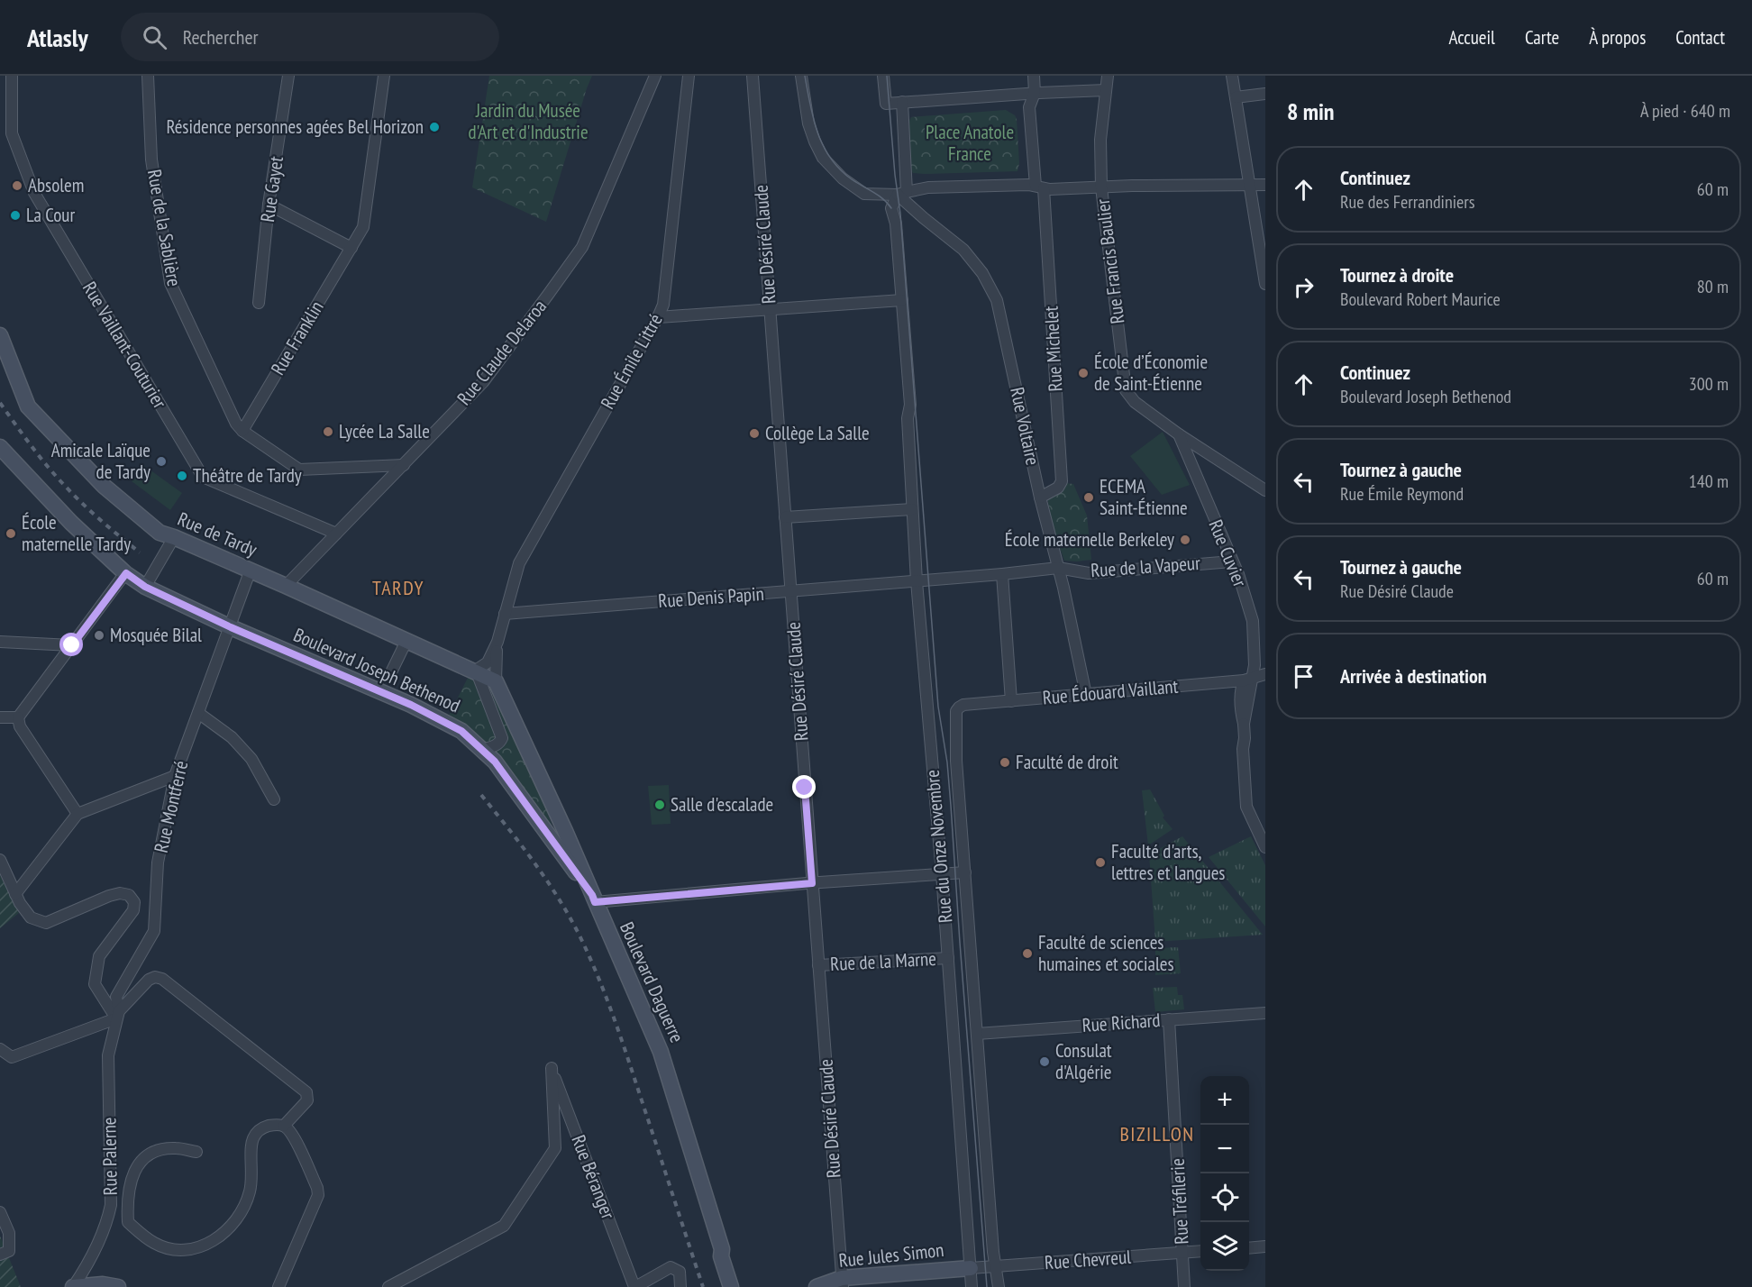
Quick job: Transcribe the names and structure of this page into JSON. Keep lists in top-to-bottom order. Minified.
{"streets":{"main road":["Rue de Tardy","Boulevard Joseph Bethenod","Boulevard Daguerre","Rue Jules Simon"],"street":["Rue Gayet","Rue de la Sablière","Rue Désiré Claude","Rue Francis Baulier","Rue Franklin","Rue Vaillant-Couturier","Rue Michelet","Rue Claude Delaroa","Rue Émile Littré","Rue Voltaire","Rue Cuvier","Rue de la Vapeur","Rue Denis Papin","Rue Édouard Vaillant","Rue Montferré","Rue du Onze Novembre","Rue de la Marne","Rue Richard","Rue Palerne","Rue Béranger","Rue Tréfilerie","Rue Chevreul"]},"crossings":[["Rue de la Sablière","Rue Franklin"],["Rue Désiré Claude","Rue Denis Papin"],["Rue Désiré Claude","Rue de la Marne"],["Rue Désiré Claude","Rue Jules Simon"],["Rue Francis Baulier","Rue Cuvier"],["Rue Vaillant-Couturier","Rue Claude Delaroa"],["Rue Michelet","Rue Voltaire"],["Rue Claude Delaroa","Rue de Tardy"],["Rue Émile Littré","Rue Denis Papin"],["Rue Voltaire","Rue de la Vapeur"],["Rue Voltaire","Rue Édouard Vaillant"],["Rue Voltaire","Rue du Onze Novembre"],["Rue de Tardy","Rue Montferré"],["Rue de Tardy","Boulevard Daguerre"],["Rue Cuvier","Rue de la Vapeur"],["Rue Cuvier","Rue Édouard Vaillant"],["Rue de la Vapeur","Rue Denis Papin"],["Rue Denis Papin","Rue du Onze Novembre"],["Boulevard Joseph Bethenod","Rue Montferré"],["Boulevard Joseph Bethenod","Boulevard Daguerre"],["Rue Édouard Vaillant","Rue du Onze Novembre"],["Rue Montferré","Rue Palerne"],["Rue du Onze Novembre","Rue de la Marne"],["Rue du Onze Novembre","Rue Richard"],["Rue du Onze Novembre","Rue Jules Simon"],["Rue du Onze Novembre","Rue Chevreul"],["Rue Richard","Rue Tréfilerie"],["Rue Tréfilerie","Rue Chevreul"],["Rue Jules Simon","Rue Chevreul"]],"districts":["TARDY","BIZILLON"],"parks":["Jardin du Musée d'Art et d'Industrie","Place Anatole France"],"places":["Résidence personnes agées Bel Horizon","Absolem","La Cour","École d’Économie de Saint-Étienne","Lycée La Salle","Collège La Salle","Amicale Laïque de Tardy","Théâtre de Tardy","ECEMA Saint-Étienne","École maternelle Tardy","École maternelle Berkeley","Mosquée Bilal","Faculté de droit","Salle d'escalade","Faculté d'arts, lettres et langues","Faculté de sciences humaines et sociales","Consulat d'Algérie"],"page":{"header":"Atlasly","search":"Rechercher","nav":["Accueil","Carte","À propos","Contact"],"heading":["8 min","À pied · 640 m"],"list":[["Continuez","Rue des Ferrandiniers","60 m"],["Tournez à droite","Boulevard Robert Maurice","80 m"],["Continuez","Boulevard Joseph Bethenod","300 m"],["Tournez à gauche","Rue Émile Reymond","140 m"],["Tournez à gauche","Rue Désiré Claude","60 m"],"Arrivée à destination"],"map_buttons":["+","−"]}}
